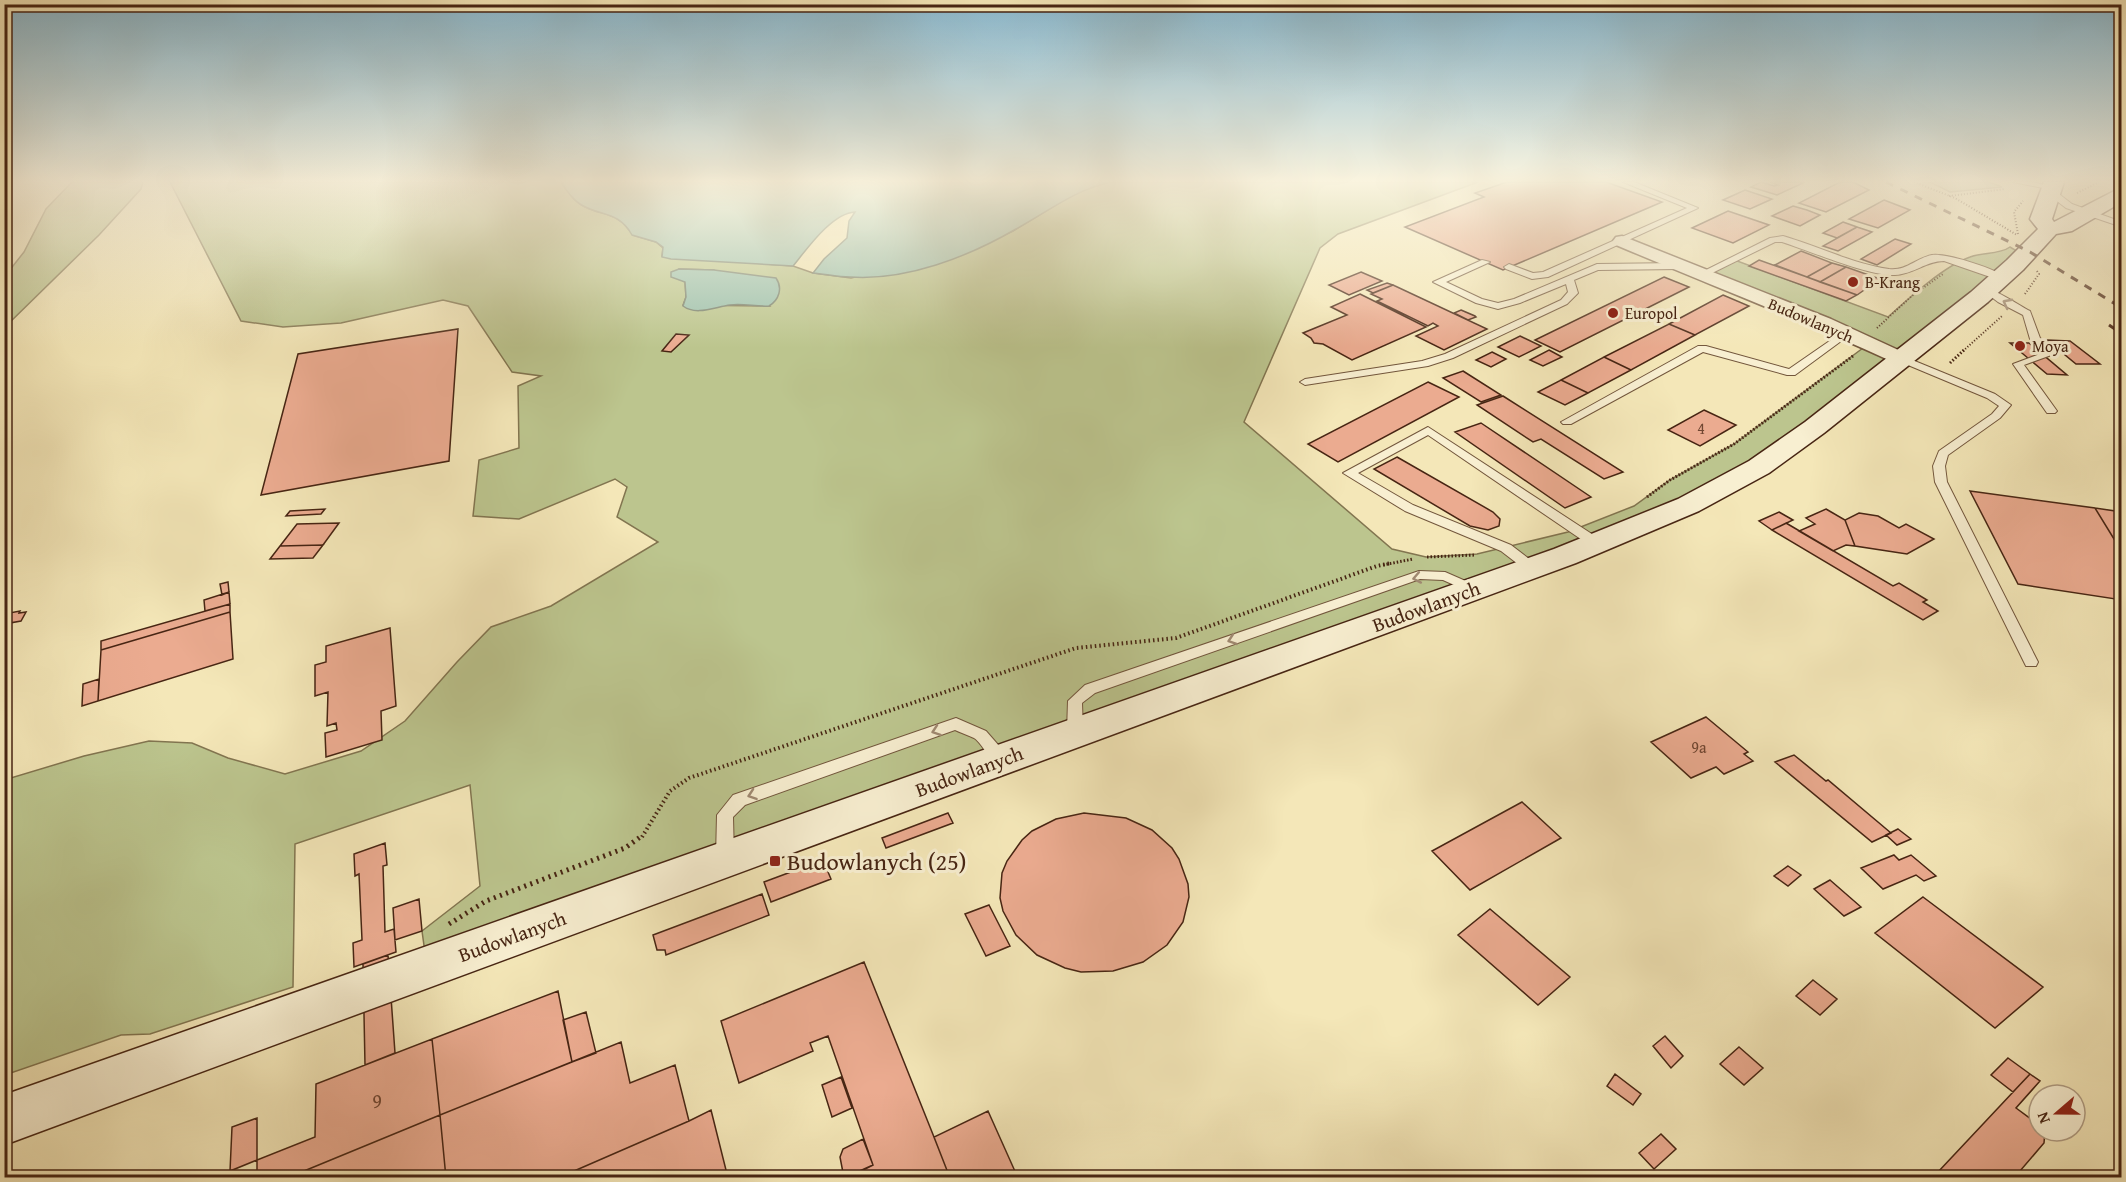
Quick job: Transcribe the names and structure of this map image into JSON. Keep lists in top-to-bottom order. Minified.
{"streets":{"main road":["Budowlanych"]},"places":{"other":["B-Krang","Europol","Moya"],"transit":["Budowlanych (25)"]},"house_numbers":["4","9a","9"],"north":"left"}
